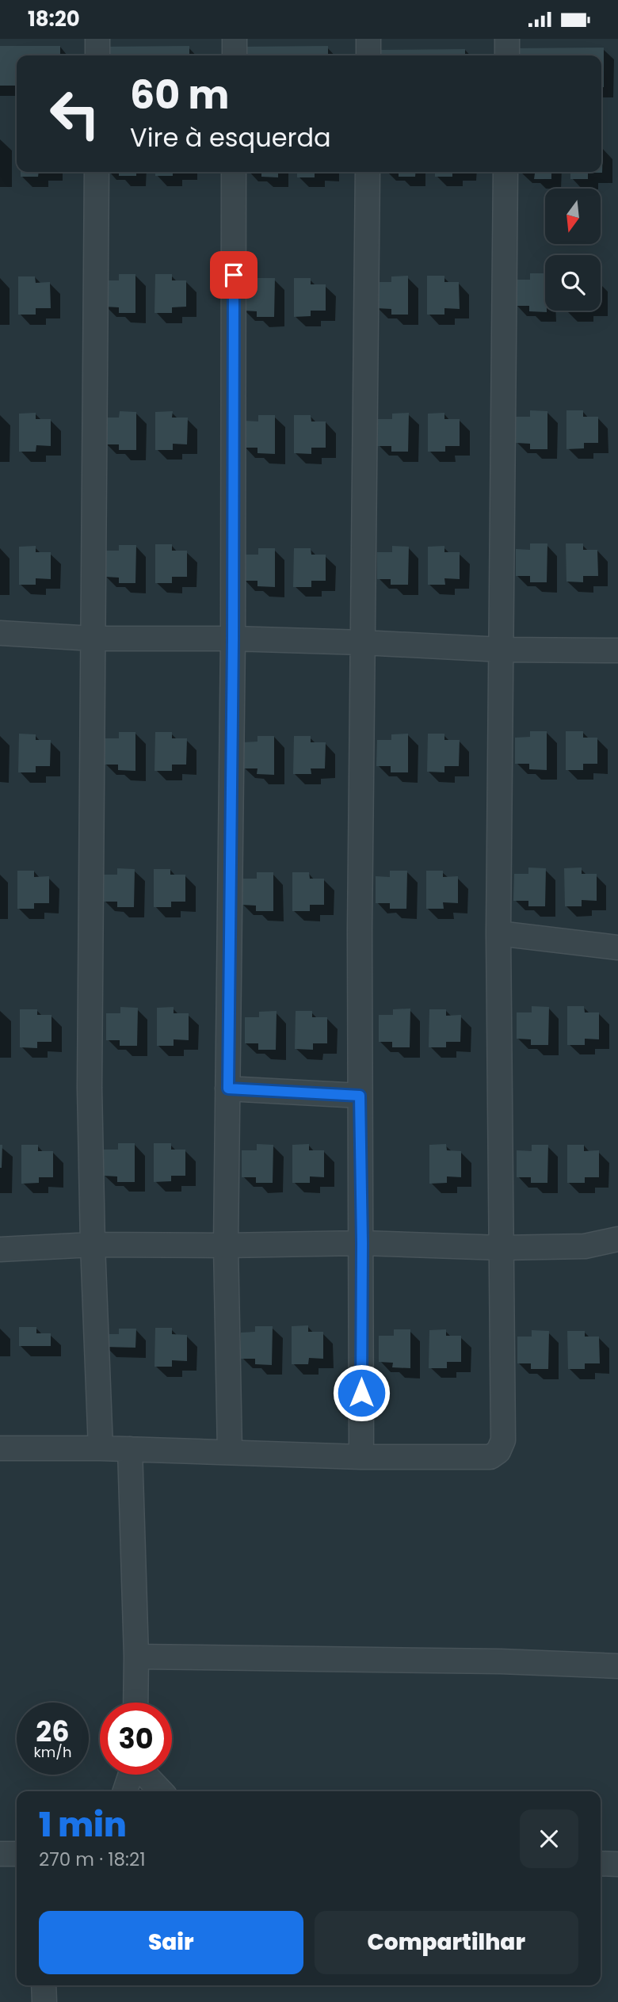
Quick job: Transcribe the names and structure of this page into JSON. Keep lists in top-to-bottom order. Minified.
{"north":"bottom","page":{"status":"18:20","turn":["60 m","Vire à esquerda"],"speed":"26 km/h","limit":"30","heading":["1 min","270 m · 18:21"],"buttons":["Sair","Compartilhar"]}}
